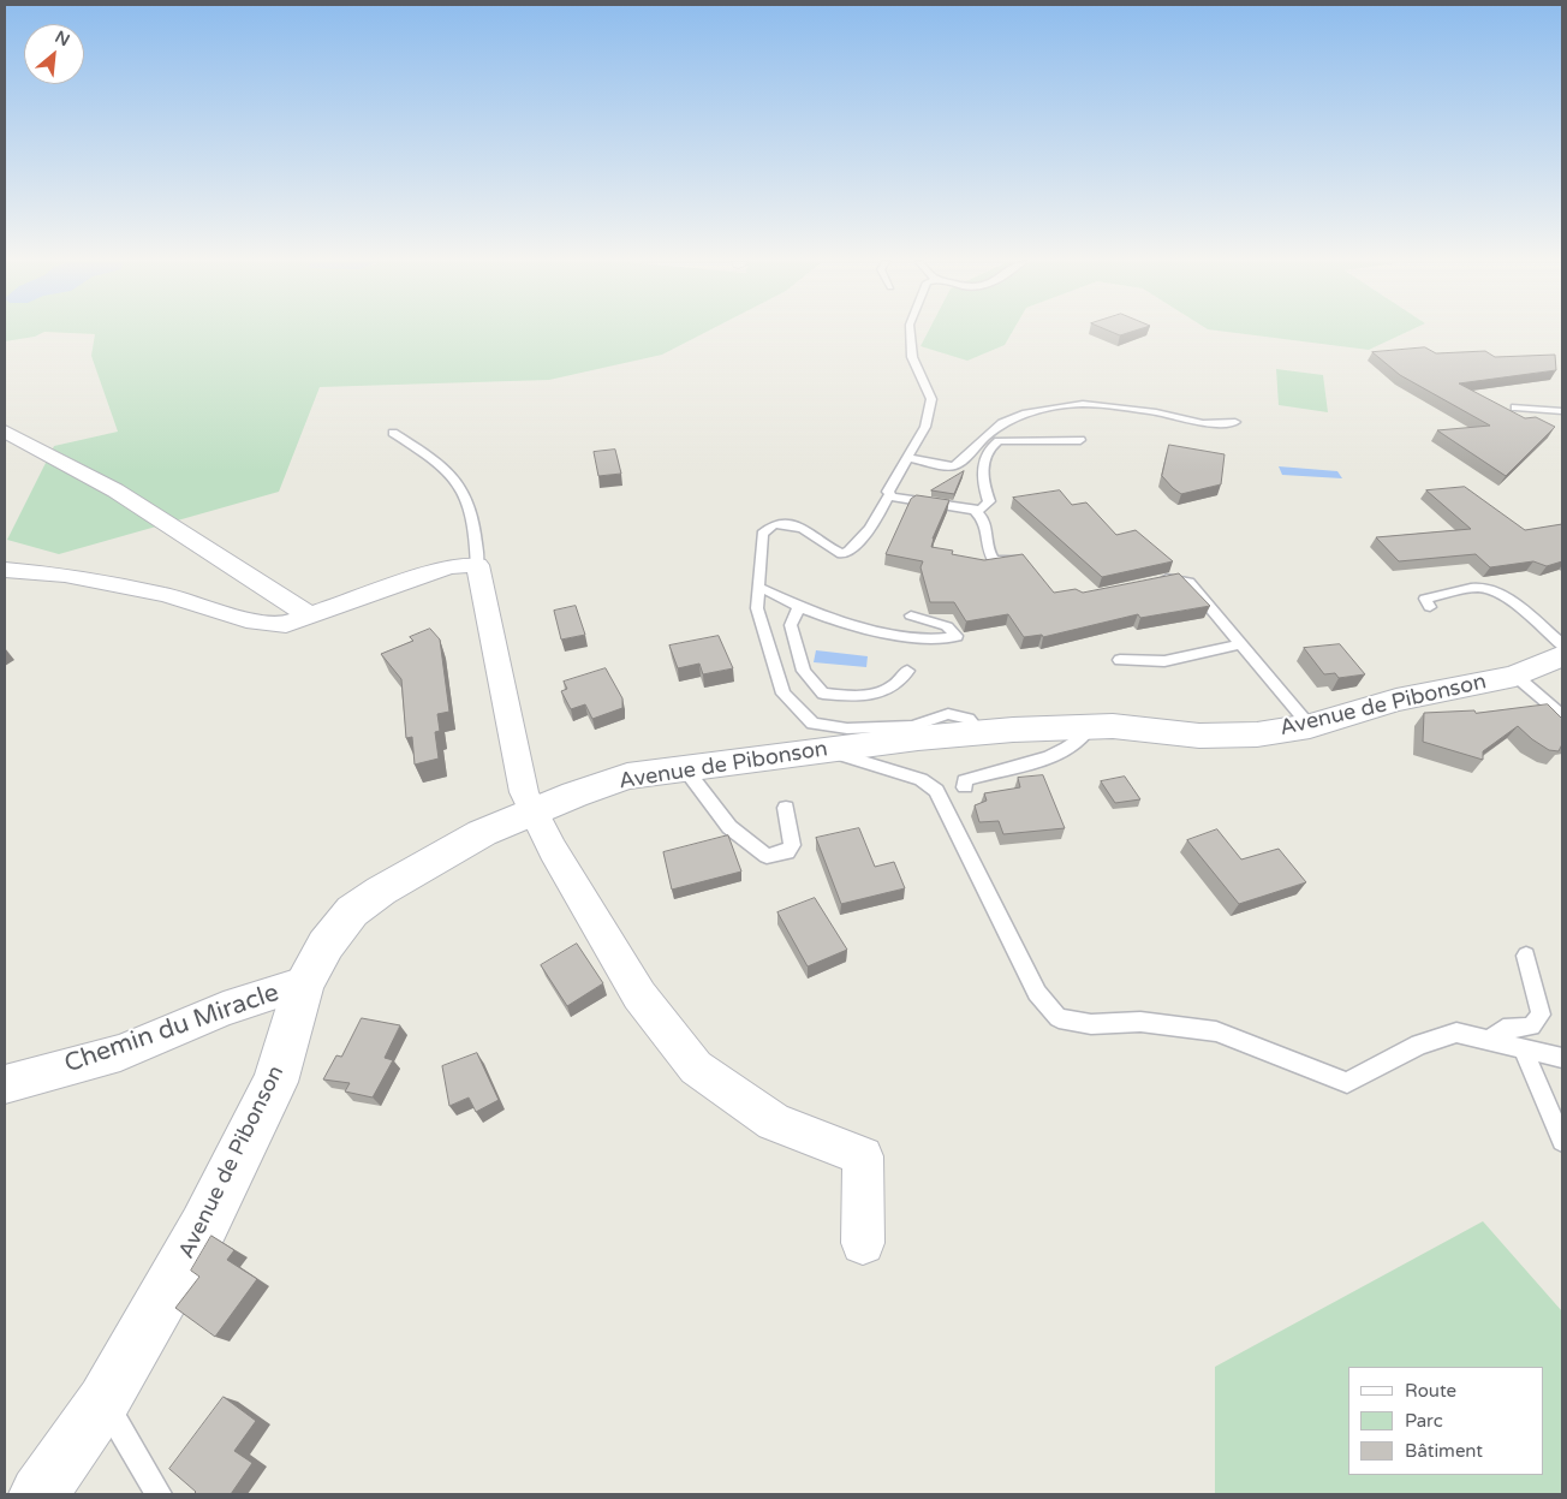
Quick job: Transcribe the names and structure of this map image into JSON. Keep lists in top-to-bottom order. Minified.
{"streets":{"street":["Avenue de Pibonson","Chemin du Miracle"]},"crossings":[["Avenue de Pibonson","Chemin du Miracle"]],"legend":["Route","Parc","Bâtiment"],"north":"top right"}
